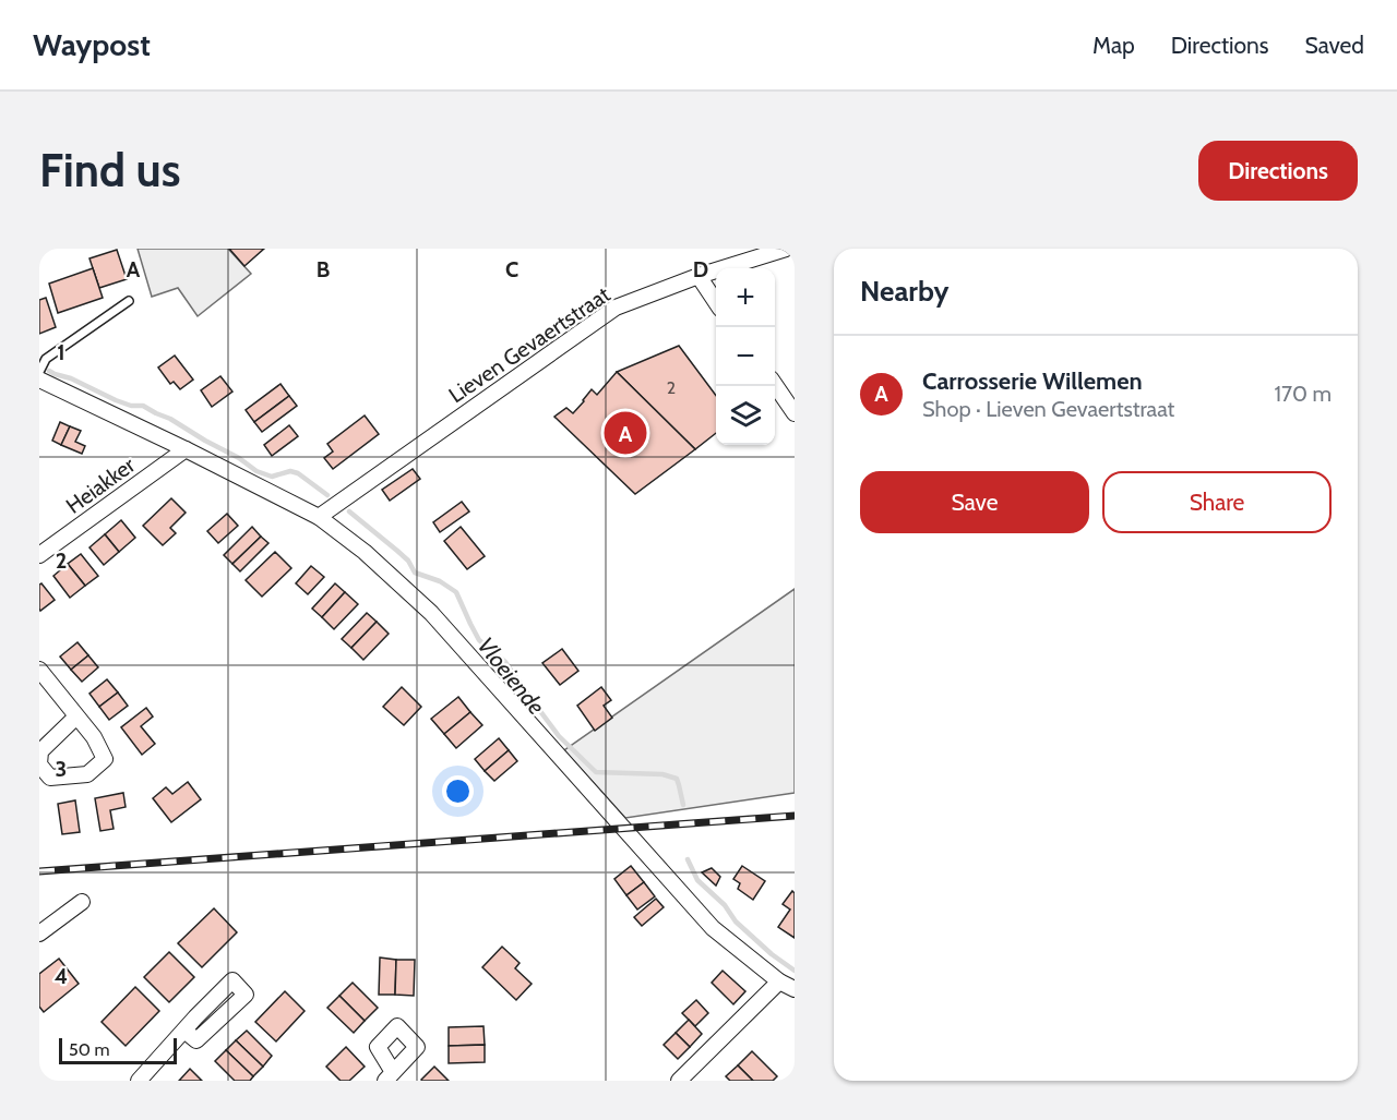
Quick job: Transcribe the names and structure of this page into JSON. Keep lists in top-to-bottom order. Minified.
{"streets":{"street":["Lieven Gevaertstraat","Heiakker"]},"water":["Vloeiende"],"house_numbers":["2"],"scale_bar":"50 m","page":{"header":"Waypost","nav":["Map","Directions","Saved"],"buttons":["Directions",["Save","Share"]],"title":"Find us","heading":"Nearby","map_buttons":["+","−"],"list":[{"mark":"A","name":"Carrosserie Willemen","note":"Shop · Lieven Gevaertstraat","value":"170 m"}],"pins":"A","scale":"50 m"},"grid":{"columns":["A","B","C","D"],"rows":["1","2","3","4"]}}
